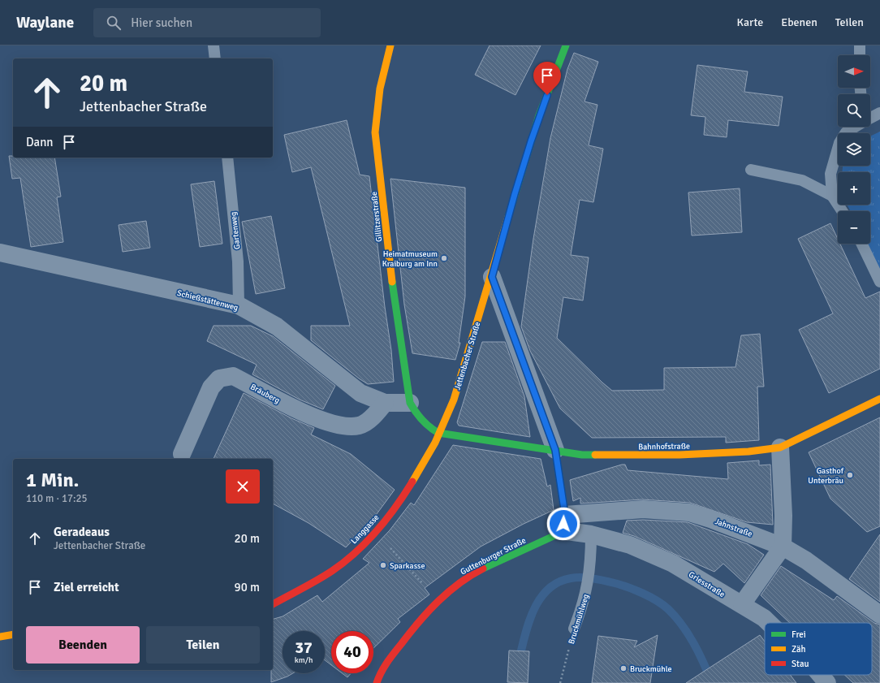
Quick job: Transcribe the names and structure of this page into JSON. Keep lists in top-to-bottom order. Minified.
{"streets":{"street":["Gillitzerstraße","Schießstättenweg","Jettenbacher Straße","Bräuberg","Bahnhofstraße","Jahnstraße","Langgasse","Guttenburger Straße","Griesstraße"],"lane":["Gartenweg","Bruckmühlweg"]},"crossings":[["Gillitzerstraße","Schießstättenweg"],["Gillitzerstraße","Jettenbacher Straße"],["Gillitzerstraße","Bahnhofstraße"],["Gillitzerstraße","Langgasse"],["Gartenweg","Schießstättenweg"],["Schießstättenweg","Bräuberg"],["Jettenbacher Straße","Bahnhofstraße"],["Jettenbacher Straße","Langgasse"],["Bahnhofstraße","Langgasse"],["Jahnstraße","Guttenburger Straße"],["Jahnstraße","Griesstraße"],["Guttenburger Straße","Griesstraße"],["Griesstraße","Bruckmühlweg"]],"places":["Heimatmuseum Kraiburg am Inn","Gasthof Unterbräu","Sparkasse","Bruckmühle"],"legend":["Frei","Zäh","Stau"],"north":"right","page":{"header":"Waylane","search":"Hier suchen","nav":["Karte","Ebenen","Teilen"],"map_buttons":["+","−"],"turn":["20 m","Jettenbacher Straße"],"then":"Dann","heading":["1 Min.","110 m · 17:25"],"list":[{"name":"Geradeaus","note":"Jettenbacher Straße","value":"20 m"},{"name":"Ziel erreicht","value":"90 m"}],"buttons":["Beenden","Teilen"],"speed":"37 km/h","limit":"40"}}
